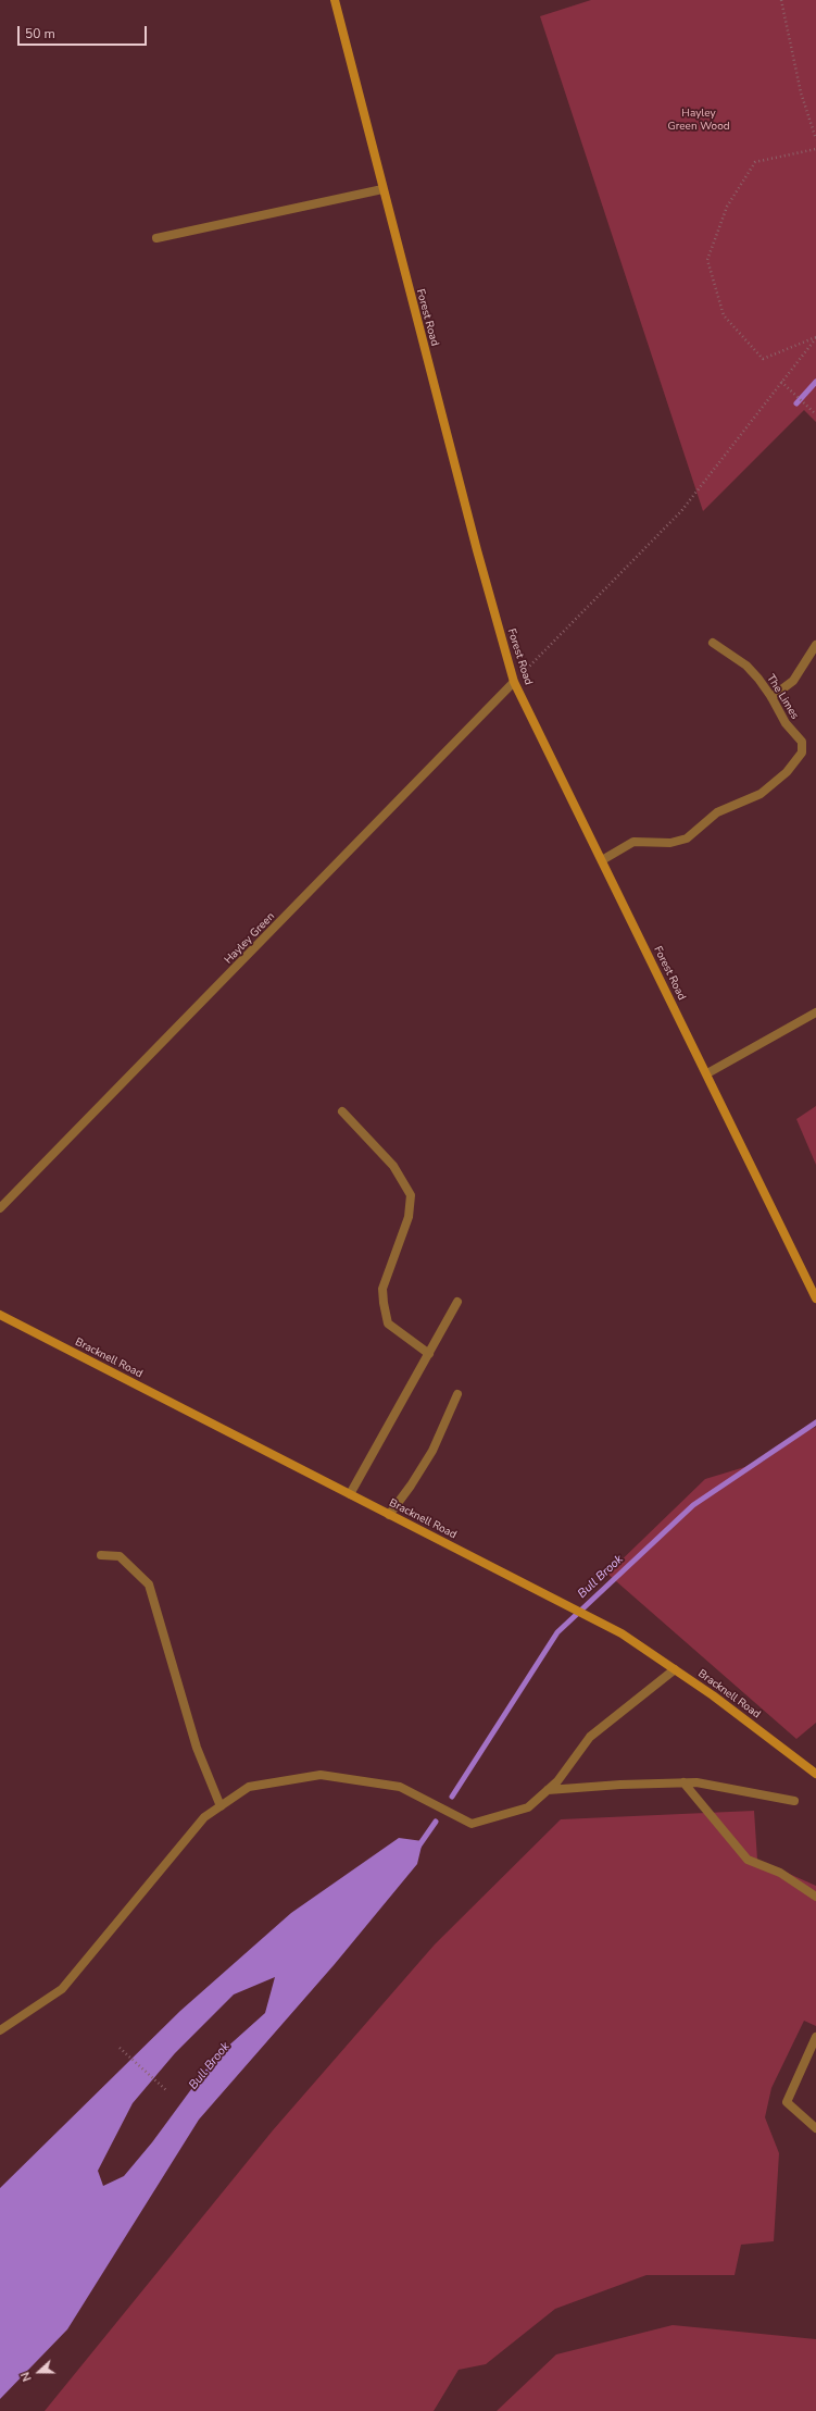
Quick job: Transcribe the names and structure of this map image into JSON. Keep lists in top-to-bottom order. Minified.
{"streets":{"main road":["Forest Road","Bracknell Road"],"street":["The Limes","Hayley Green"]},"crossings":[["Forest Road","The Limes"],["Forest Road","Hayley Green"]],"water":["Bull Brook"],"parks":["Hayley Green Wood"],"scale_bar":"50 m","north":"left"}
